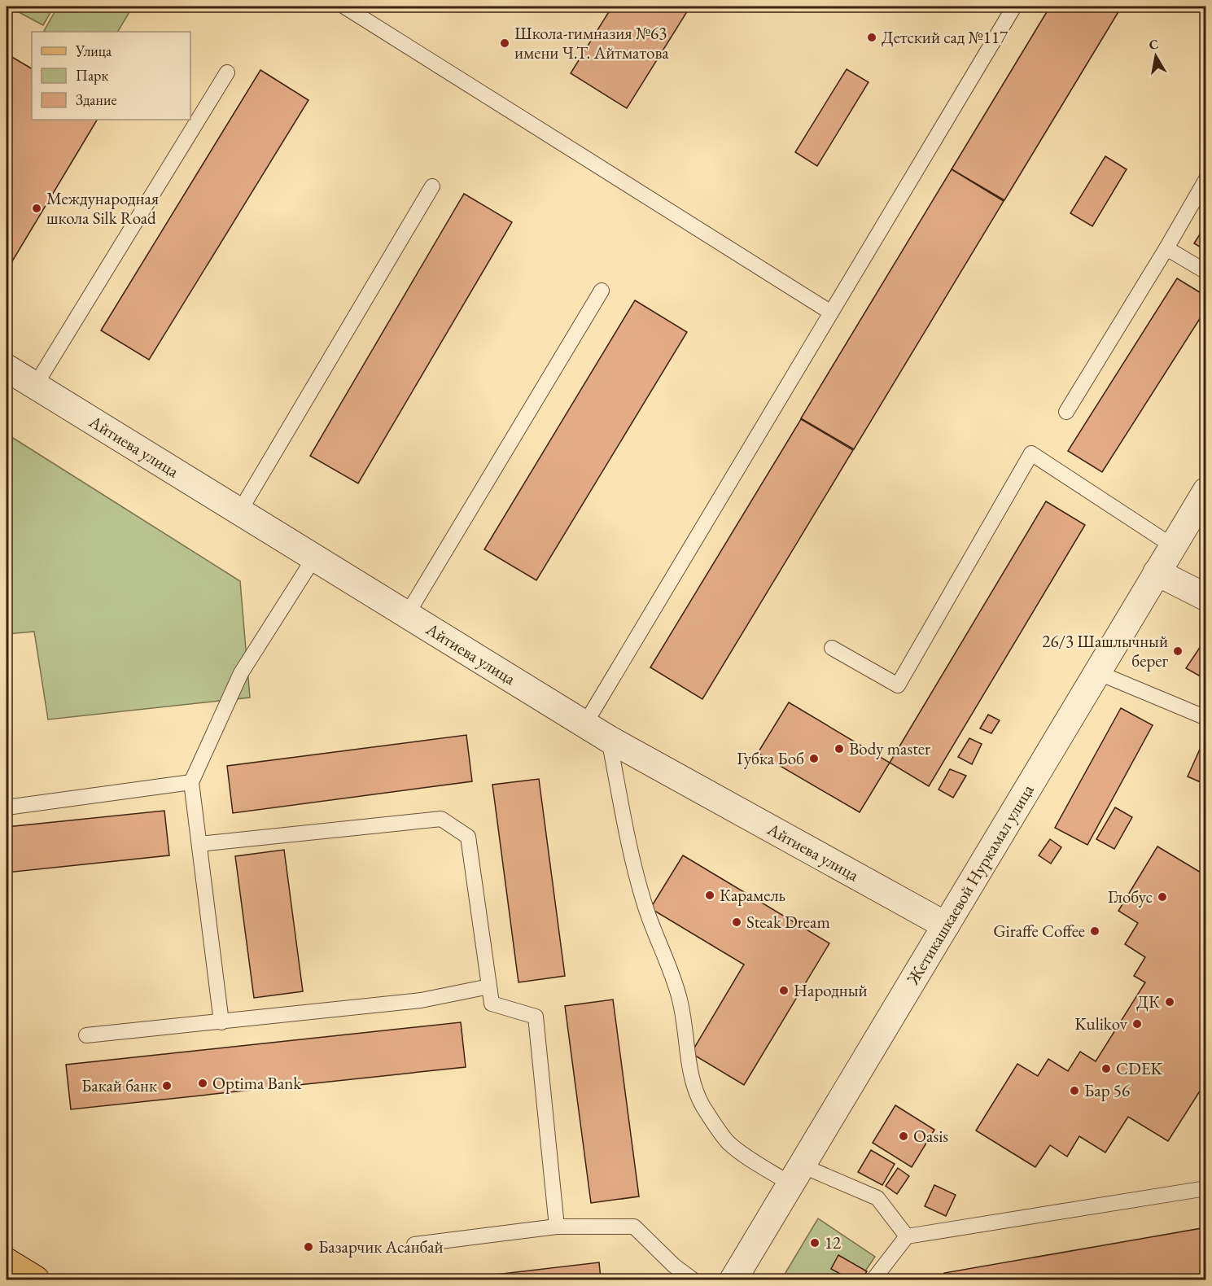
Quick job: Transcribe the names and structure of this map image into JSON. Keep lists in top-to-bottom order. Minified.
{"streets":{"street":["Айтиева улица","Жетикашкаевой Нуркамал улица"]},"crossings":[["Айтиева улица","Жетикашкаевой Нуркамал улица"]],"places":["Детский сад №117","Школа-гимназия №63 имени Ч.Т. Айтматова","Международная школа Silk Road","26/3 Шашлычный берег","Body master","Губка Боб","Карамель","Глобус","Steak Dream","Giraffe Coffee","Народный","ДК","Kulikov","CDEK","Optima Bank","Бакай банк","Бар 56","Oasis","12","Базарчик Асанбай"],"legend":["Улица","Парк","Здание"],"north":"top"}
